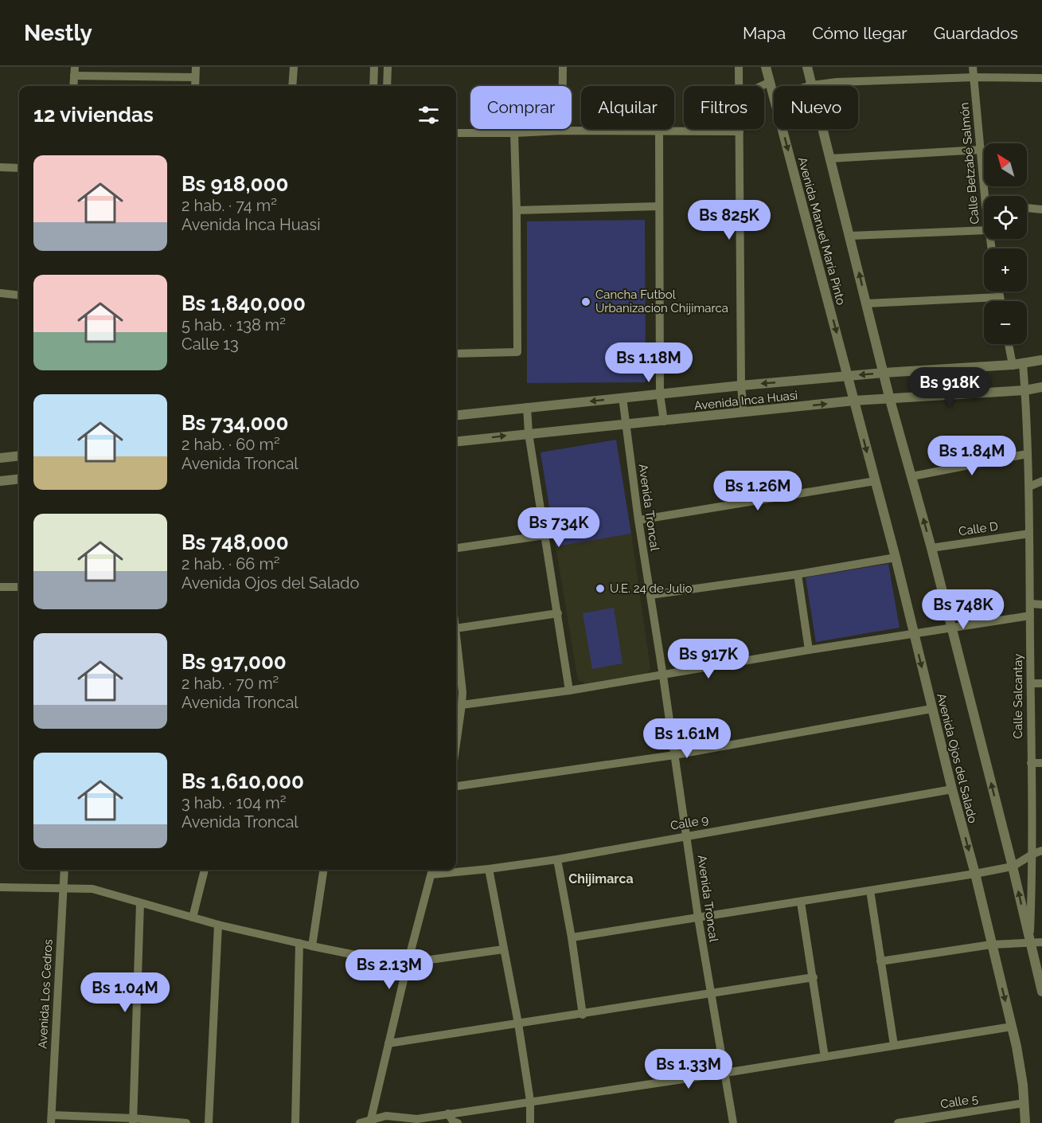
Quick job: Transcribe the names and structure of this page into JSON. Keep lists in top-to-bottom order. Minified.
{"streets":{"street":["Calle Betzabé Salmón","Avenida Manuel María Pinto","Avenida Inca Huasi","Avenida Troncal","Calle D","Calle Salcantay","Avenida Ojos del Salado","Calle 9","Avenida Los Cedros","Calle 5"]},"crossings":[["Avenida Manuel María Pinto","Avenida Inca Huasi"],["Avenida Manuel María Pinto","Avenida Ojos del Salado"],["Avenida Inca Huasi","Avenida Troncal"],["Avenida Inca Huasi","Calle Salcantay"],["Avenida Inca Huasi","Avenida Ojos del Salado"],["Avenida Troncal","Calle 9"],["Calle D","Calle Salcantay"],["Avenida Ojos del Salado","Calle 9"],["Avenida Ojos del Salado","Calle 5"]],"districts":["Chijimarca"],"places":["Cancha Futbol Urbanizacion Chijimarca","U.E. 24 de Julio"],"north":"top left","page":{"header":"Nestly","nav":["Mapa","Cómo llegar","Guardados"],"chip":["Comprar","Alquilar","Filtros","Nuevo"],"heading":"12 viviendas","map_buttons":["+","−"],"list":[{"name":"Bs 918,000","note":"2 hab. · 74 m² · Avenida Inca Huasi"},{"name":"Bs 1,840,000","note":"5 hab. · 138 m² · Calle 13"},{"name":"Bs 734,000","note":"2 hab. · 60 m² · Avenida Troncal"},{"name":"Bs 748,000","note":"2 hab. · 66 m² · Avenida Ojos del Salado"},{"name":"Bs 917,000","note":"2 hab. · 70 m² · Avenida Troncal"},{"name":"Bs 1,610,000","note":"3 hab. · 104 m² · Avenida Troncal"}],"price":["Bs 825K","Bs 1.18M","Bs 918K","Bs 1.84M","Bs 1.26M","Bs 734K","Bs 748K","Bs 917K","Bs 1.61M","Bs 2.13M","Bs 1.04M","Bs 1.33M"]}}
